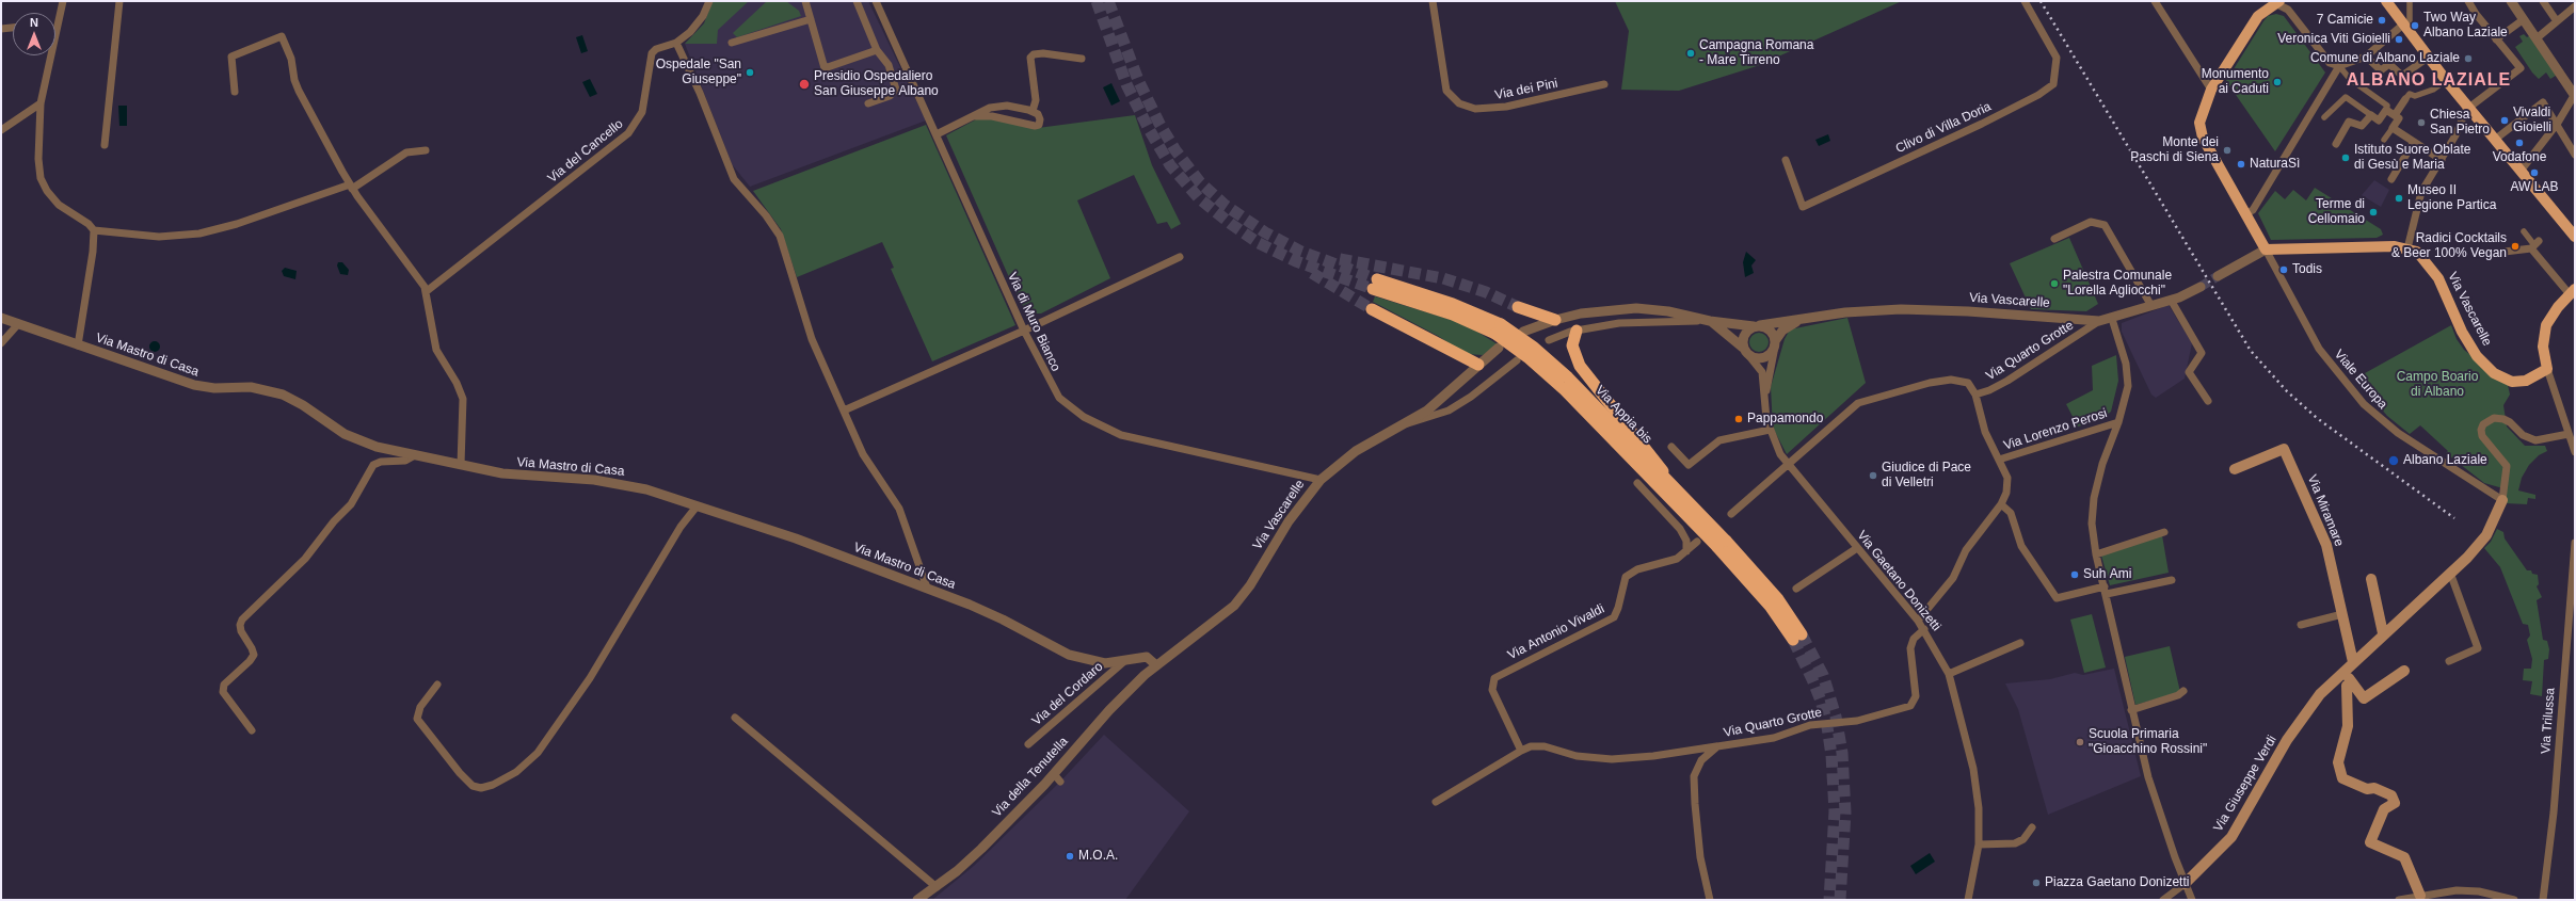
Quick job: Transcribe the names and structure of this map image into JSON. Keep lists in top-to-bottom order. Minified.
{"streets":{"highway":["Via Appia bis"],"main road":["Via Vascarelle","Via Miramare","Via Giuseppe Verdi"],"street":["Via dei Pini","Clivo di Villa Doria","Via del Cancello","Via di Muro Bianco","Via Quarto Grotte","Via Mastro di Casa","Viale Europa","Via Lorenzo Perosi","Via Gaetano Donizetti","Via Antonio Vivaldi","Via del Cordaro","Via Trilussa","Via della Tenutella"]},"crossings":[["Via Vascarelle","Via di Muro Bianco"],["Via Vascarelle","Via Quarto Grotte"],["Via Vascarelle","Via Mastro di Casa"],["Via Vascarelle","Via Gaetano Donizetti"],["Via Vascarelle","Via della Tenutella"],["Via Quarto Grotte","Via Lorenzo Perosi"],["Via Quarto Grotte","Via Gaetano Donizetti"],["Via Mastro di Casa","Via del Cordaro"],["Via Mastro di Casa","Via della Tenutella"],["Viale Europa","Via Giuseppe Verdi"],["Via Miramare","Via Giuseppe Verdi"]],"districts":["ALBANO LAZIALE"],"parks":["Campo Boario di Albano"],"places":["7 Camicie","Two Way Albano Laziale","Veronica Viti Gioielli","Campagna Romana - Mare Tirreno","Comune di Albano Laziale","Ospedale \"San Giuseppe\"","Monumento ai Caduti","Presidio Ospedaliero San Giuseppe Albano","Vivaldi Gioielli","Chiesa San Pietro","Vodafone","Monte dei Paschi di Siena","Istituto Suore Oblate di Gesù e Maria","NaturaSì","AW LAB","Museo II Legione Partica","Terme di Cellomaio","Radici Cocktails & Beer 100% Vegan","Todis","Palestra Comunale \"Lorella Agliocchi\"","Pappamondo","Albano Laziale","Giudice di Pace di Velletri","Suh Ami","Scuola Primaria \"Gioacchino Rossini\"","M.O.A.","Piazza Gaetano Donizetti"],"north":"top"}
